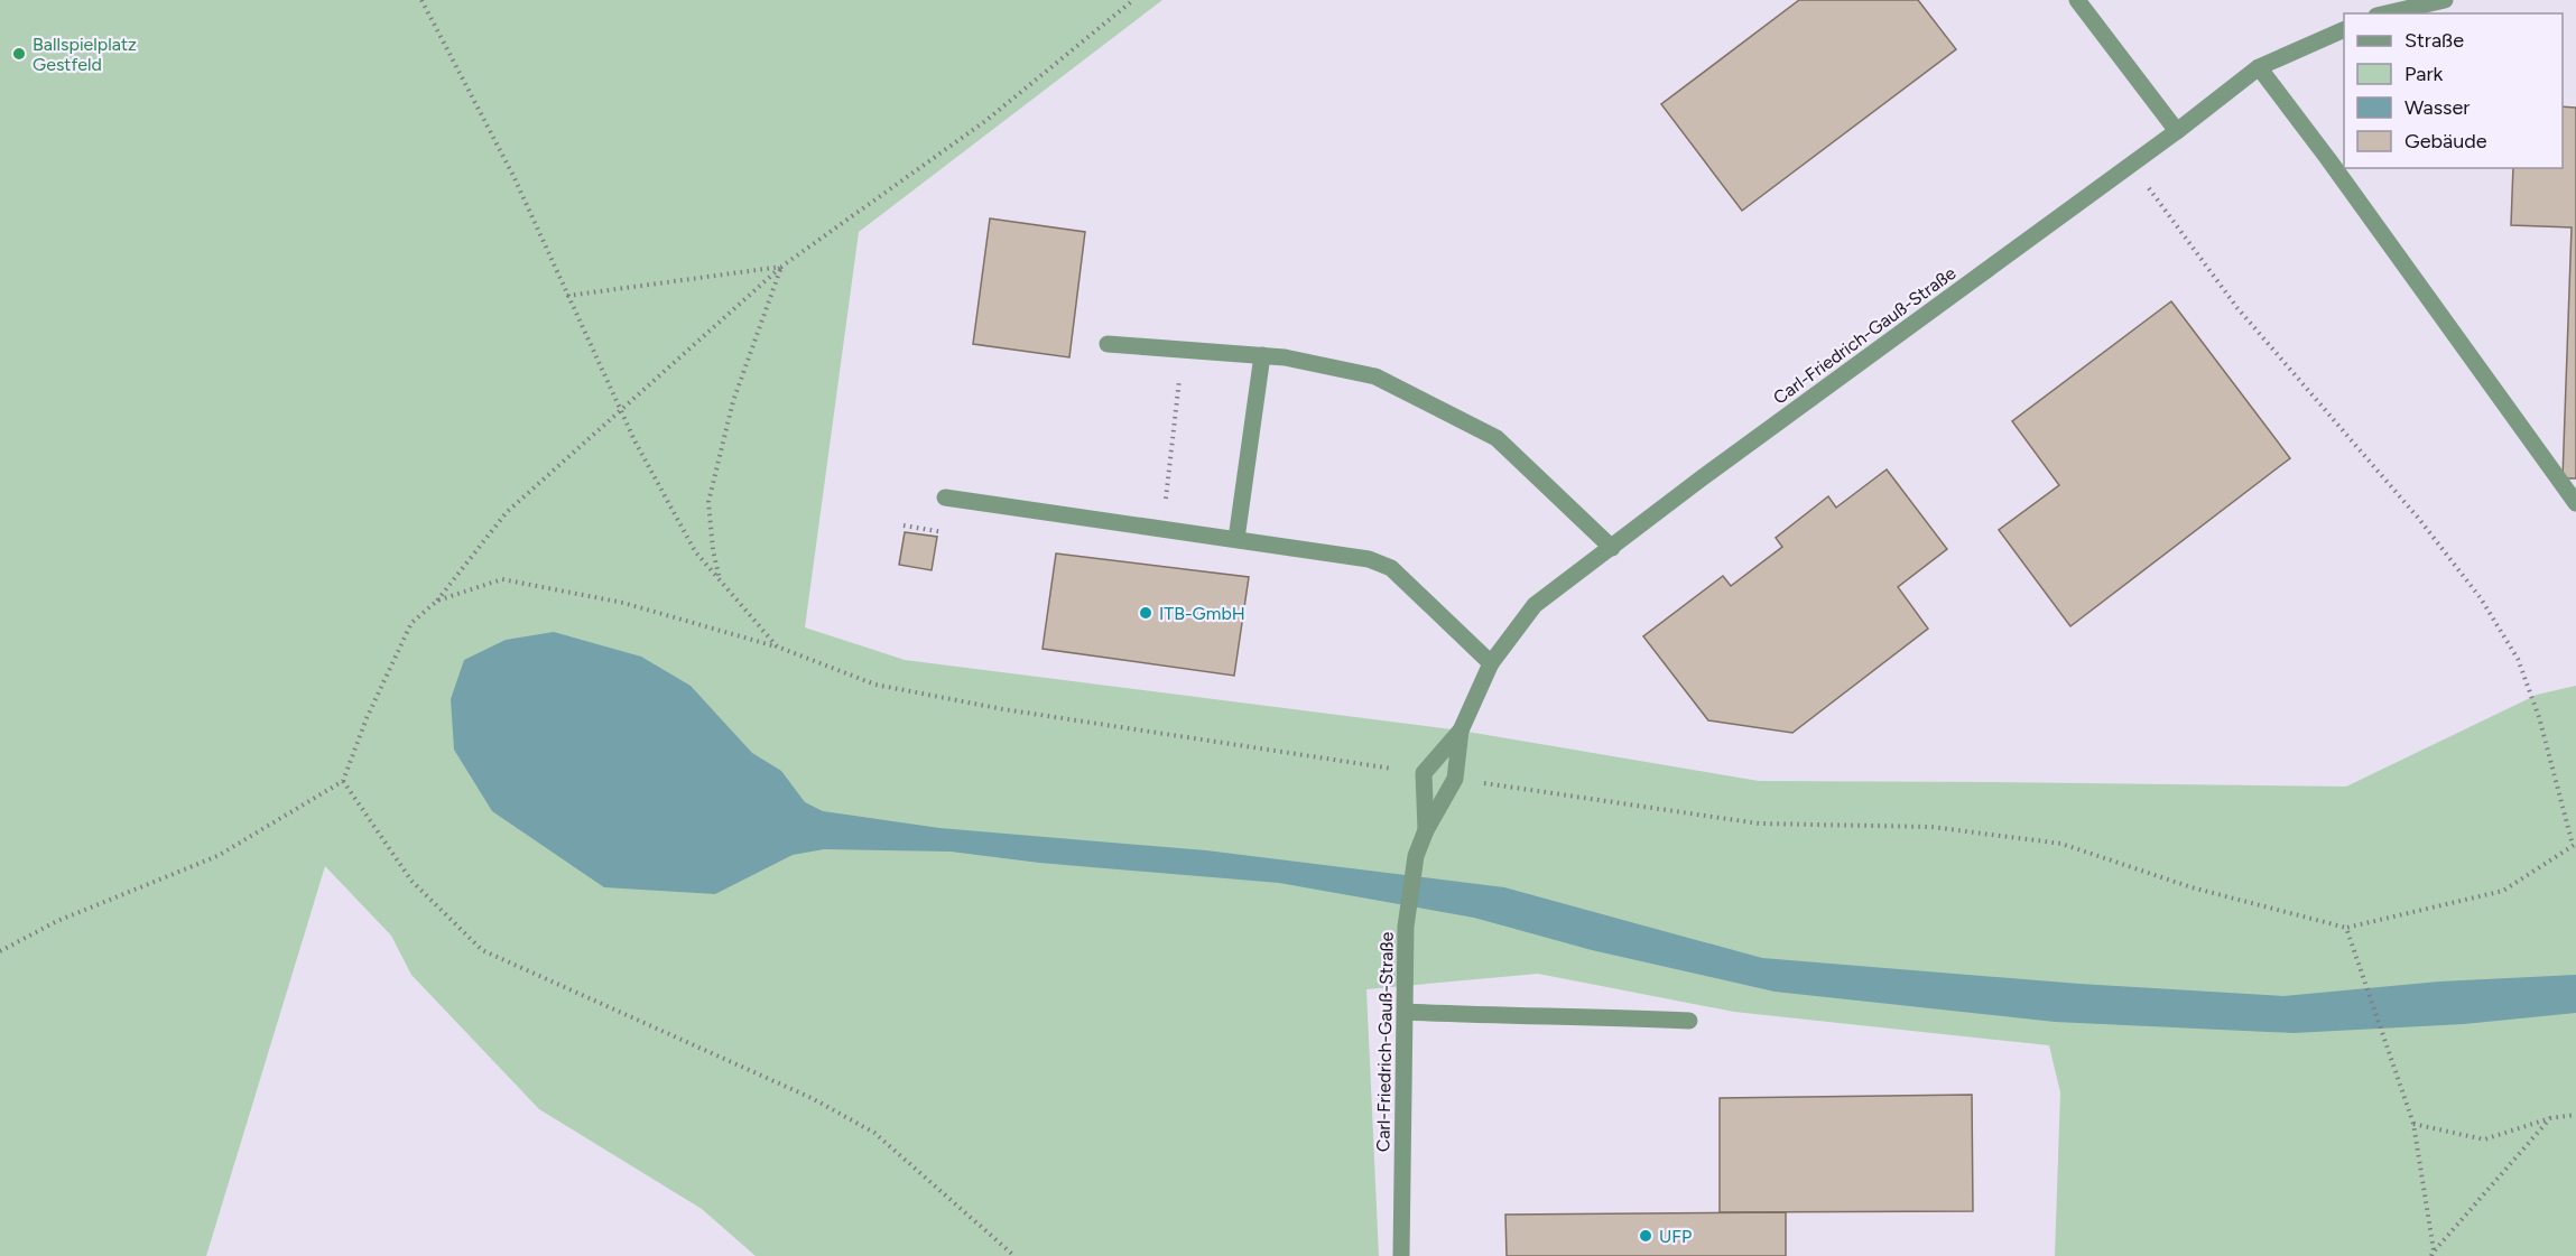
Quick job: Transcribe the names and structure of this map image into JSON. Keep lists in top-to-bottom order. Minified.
{"streets":{"street":["Carl-Friedrich-Gauß-Straße"]},"places":["Ballspielplatz Gestfeld","ITB-GmbH","UFP"],"legend":["Straße","Park","Wasser","Gebäude"]}
